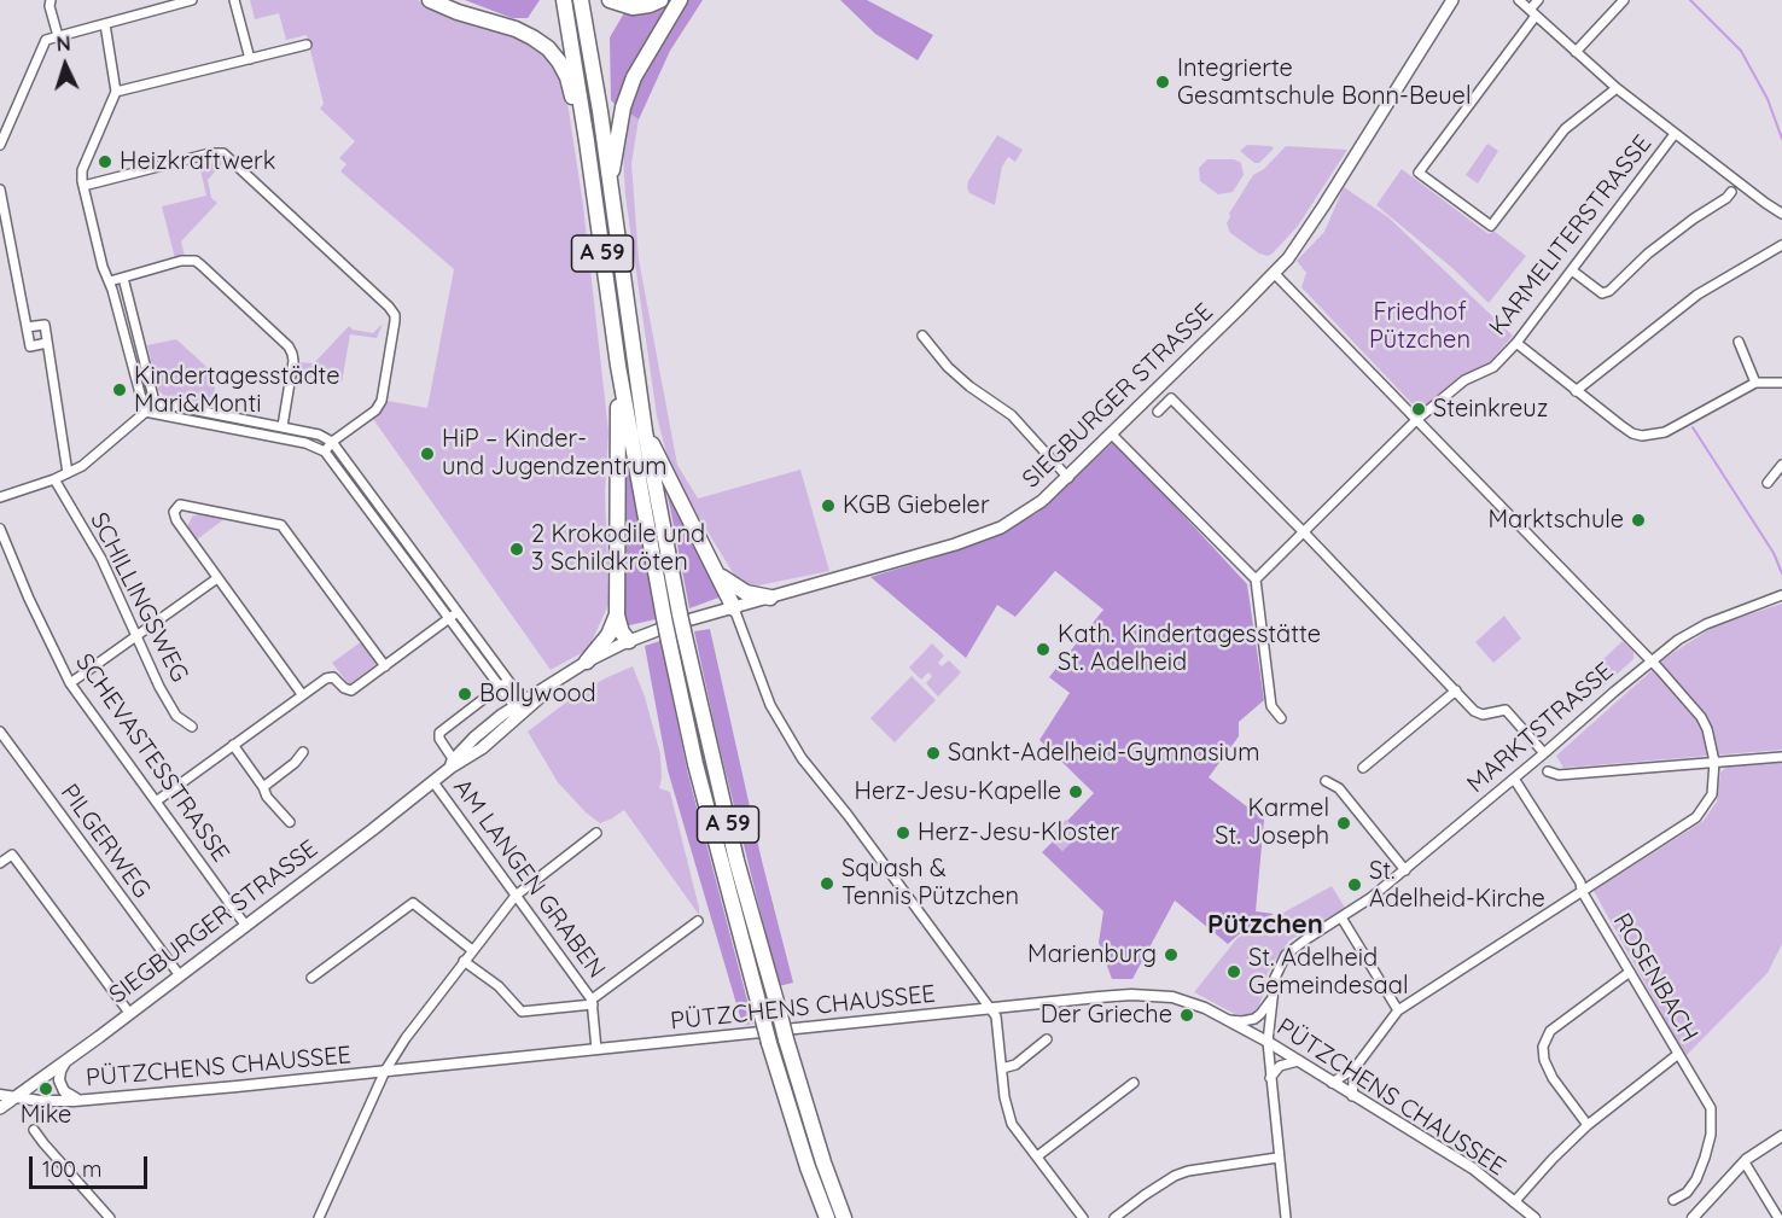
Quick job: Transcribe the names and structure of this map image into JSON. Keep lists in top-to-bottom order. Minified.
{"streets":{"highway":["A 59"],"main road":["SIEGBURGER STRASSE"],"street":["KARMELITERSTRASSE","SCHILLINGSWEG","MARKTSTRASSE","SCHEVASTESSTRASSE","PILGERWEG","AM LANGEN GRABEN","ROSENBACH","PÜTZCHENS CHAUSSEE"]},"crossings":[["SIEGBURGER STRASSE","SCHEVASTESSTRASSE"],["SIEGBURGER STRASSE","PILGERWEG"],["SIEGBURGER STRASSE","AM LANGEN GRABEN"],["SIEGBURGER STRASSE","PÜTZCHENS CHAUSSEE"],["MARKTSTRASSE","ROSENBACH"],["MARKTSTRASSE","PÜTZCHENS CHAUSSEE"],["AM LANGEN GRABEN","PÜTZCHENS CHAUSSEE"]],"districts":["Pützchen"],"parks":["Friedhof Pützchen"],"places":["Integrierte Gesamtschule Bonn-Beuel","Heizkraftwerk","Kindertagesstädte Mari&Monti","Steinkreuz","HiP – Kinder- und Jugendzentrum","KGB Giebeler","Marktschule","2 Krokodile und 3 Schildkröten","Kath. Kindertagesstätte St. Adelheid","Bollywood","Sankt-Adelheid-Gymnasium","Herz-Jesu-Kapelle","Karmel St. Joseph","Herz-Jesu-Kloster","Squash & Tennis Pützchen","St. Adelheid-Kirche","Marienburg","St. Adelheid Gemeindesaal","Der Grieche","Mike"],"scale_bar":"100 m","north":"top"}
